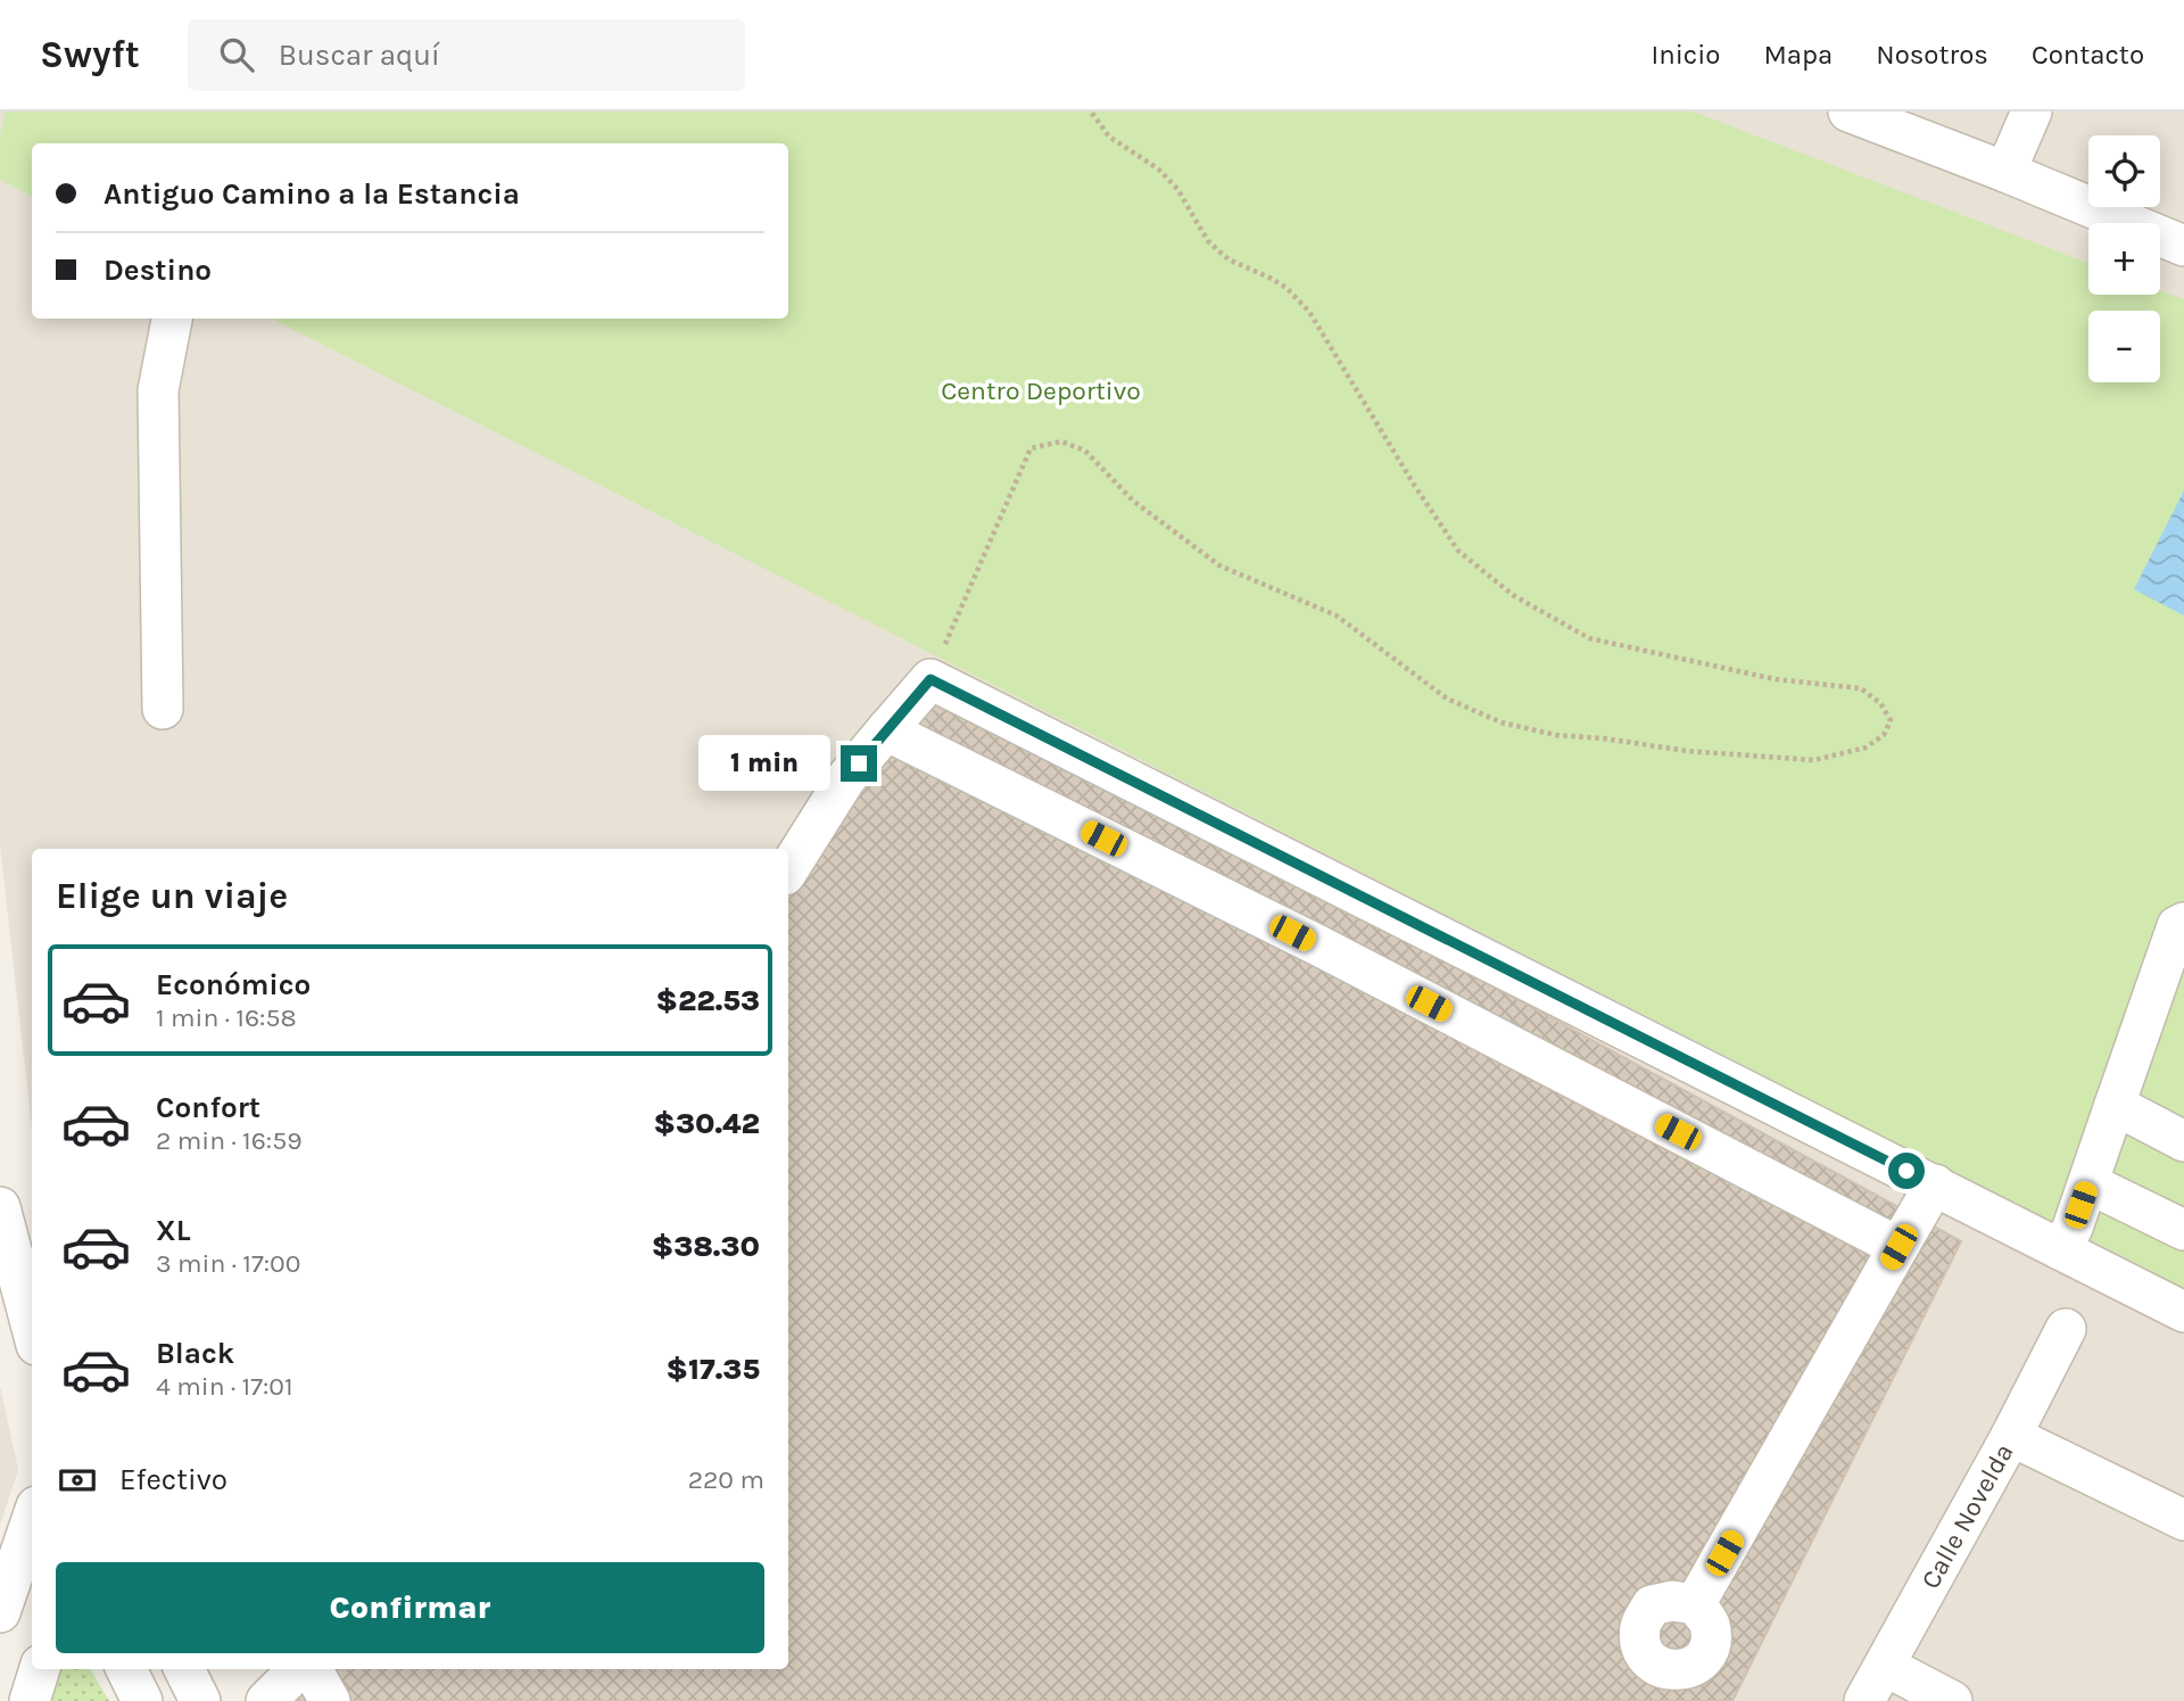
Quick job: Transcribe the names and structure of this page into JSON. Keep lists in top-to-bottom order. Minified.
{"streets":{"street":["Calle Novelda"]},"parks":["Centro Deportivo"],"page":{"header":"Swyft","search":"Buscar aquí","nav":["Inicio","Mapa","Nosotros","Contacto"],"map_buttons":["+","−"],"banner":["Antiguo Camino a la Estancia","Destino"],"bubble":"1 min","heading":"Elige un viaje","list":[{"name":"Económico","note":"1 min · 16:58","value":"$22.53"},{"name":"Confort","note":"2 min · 16:59","value":"$30.42"},{"name":"XL","note":"3 min · 17:00","value":"$38.30"},{"name":"Black","note":"4 min · 17:01","value":"$17.35"}],"pay":["Efectivo","220 m"],"buttons":"Confirmar"}}
